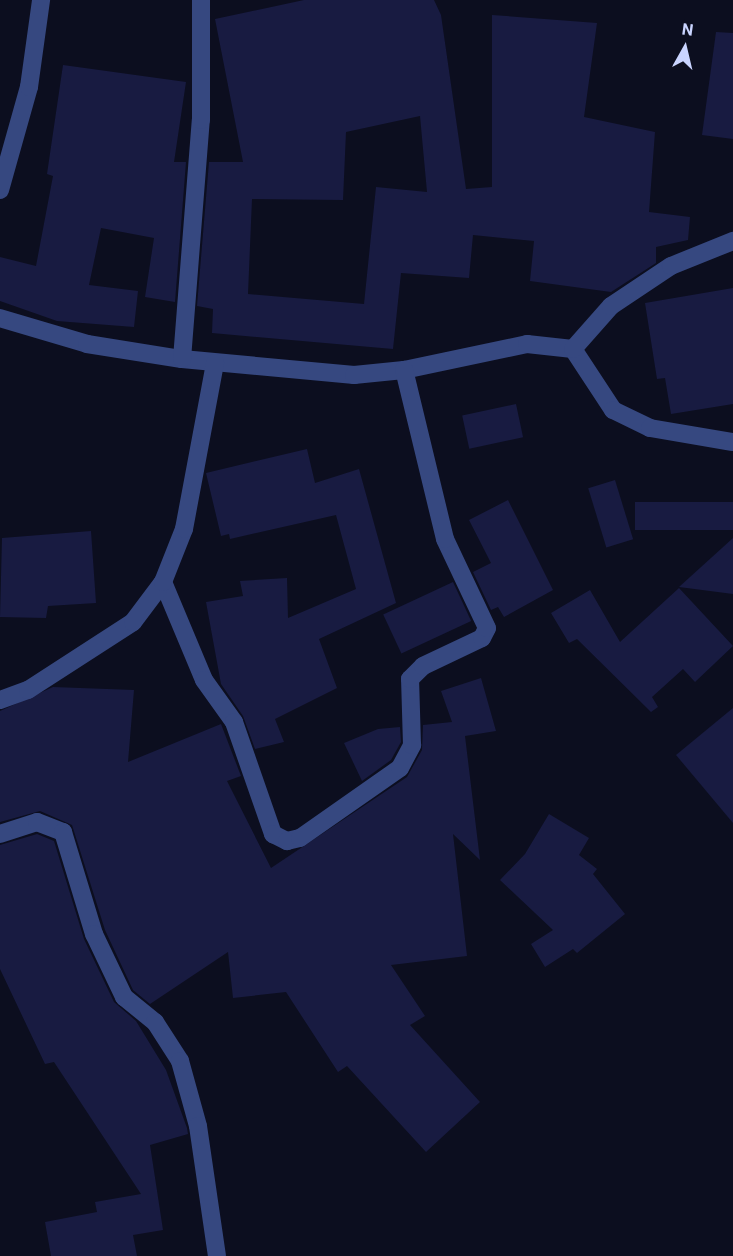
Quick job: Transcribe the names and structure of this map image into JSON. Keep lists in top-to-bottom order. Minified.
{"north":"top"}
